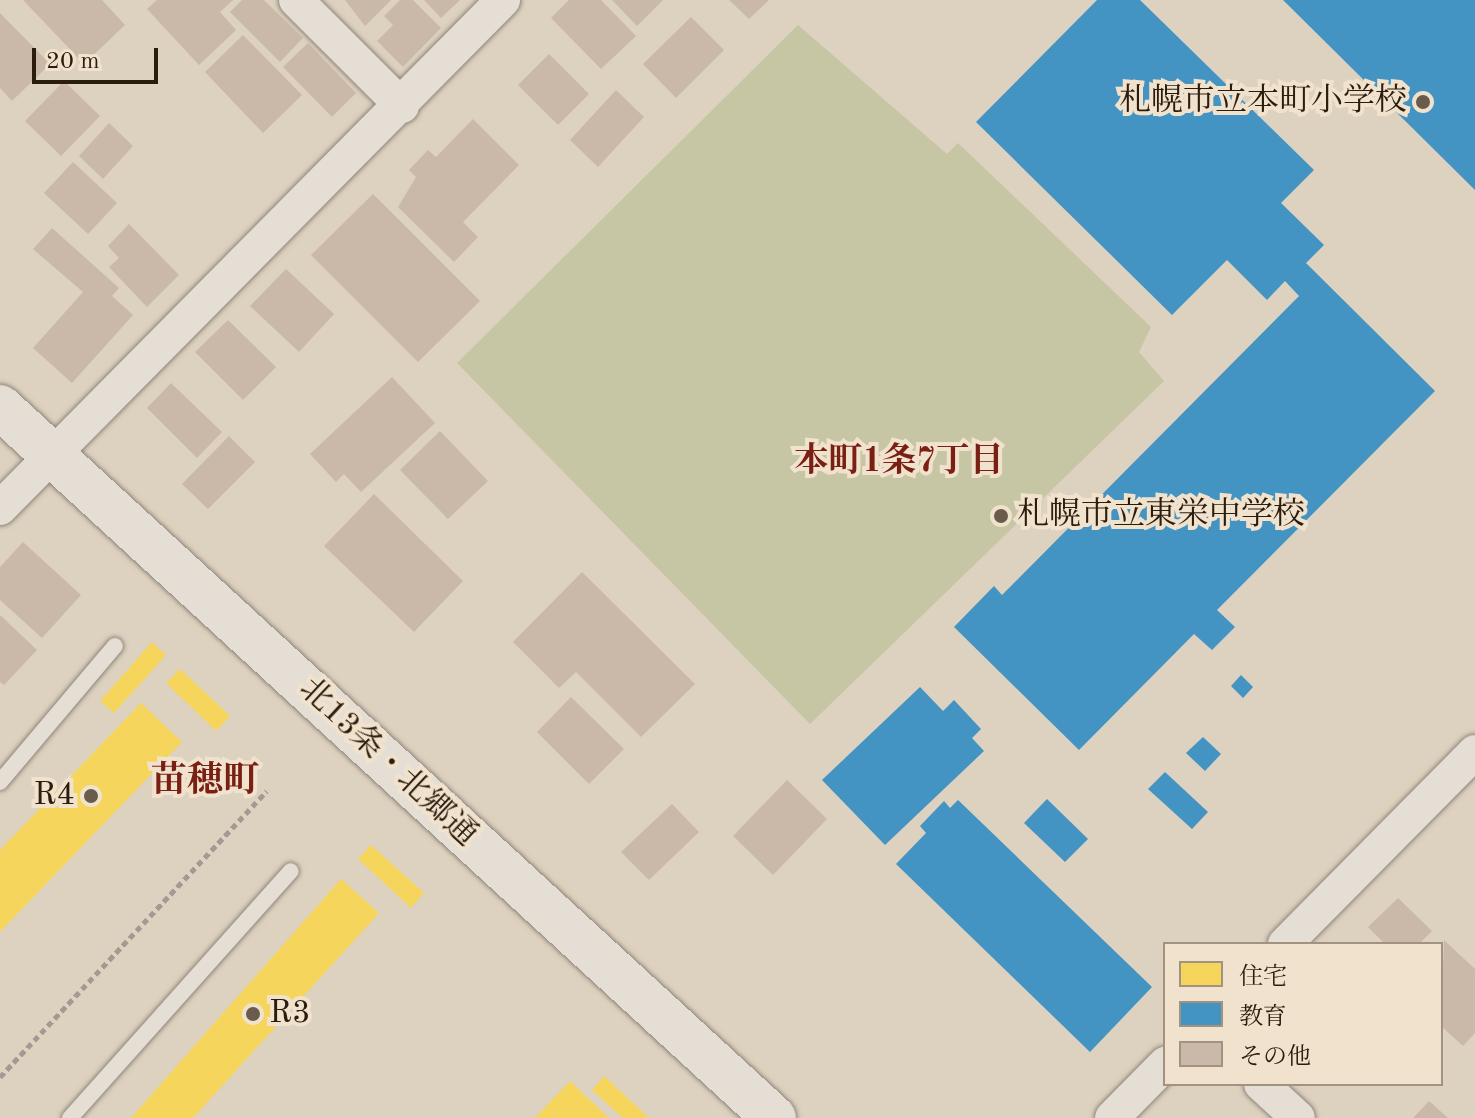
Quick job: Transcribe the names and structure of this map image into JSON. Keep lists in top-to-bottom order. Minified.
{"streets":{"street":["北13条・北郷通"]},"districts":["本町1条7丁目","苗穂町"],"places":["札幌市立本町小学校","札幌市立東栄中学校","R4","R3"],"legend":["住宅","教育","その他"],"scale_bar":"20 m"}
